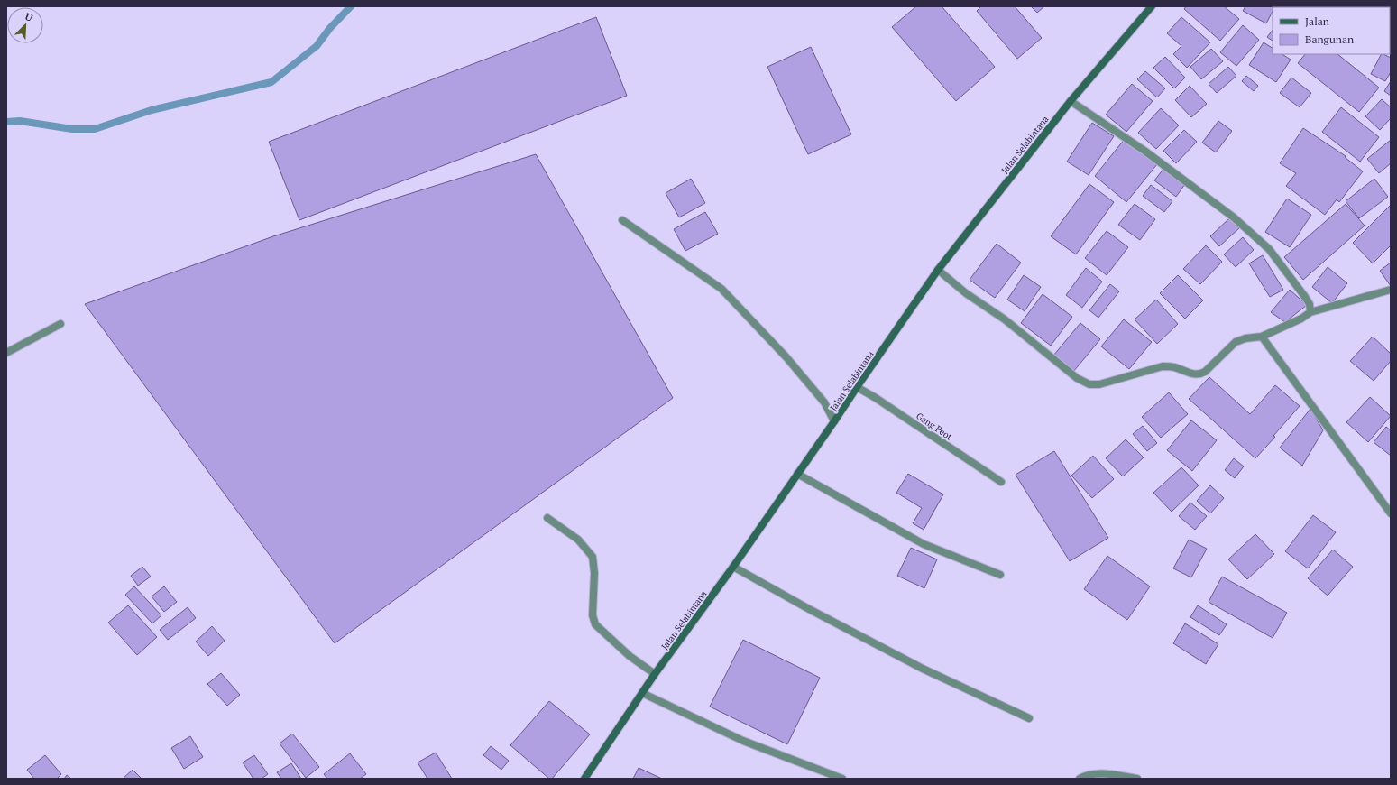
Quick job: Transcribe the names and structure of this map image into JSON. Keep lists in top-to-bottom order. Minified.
{"streets":{"street":["Jalan Selabintana","Gang Peot"]},"crossings":[["Jalan Selabintana","Gang Peot"]],"legend":["Jalan","Bangunan"],"north":"top right"}
